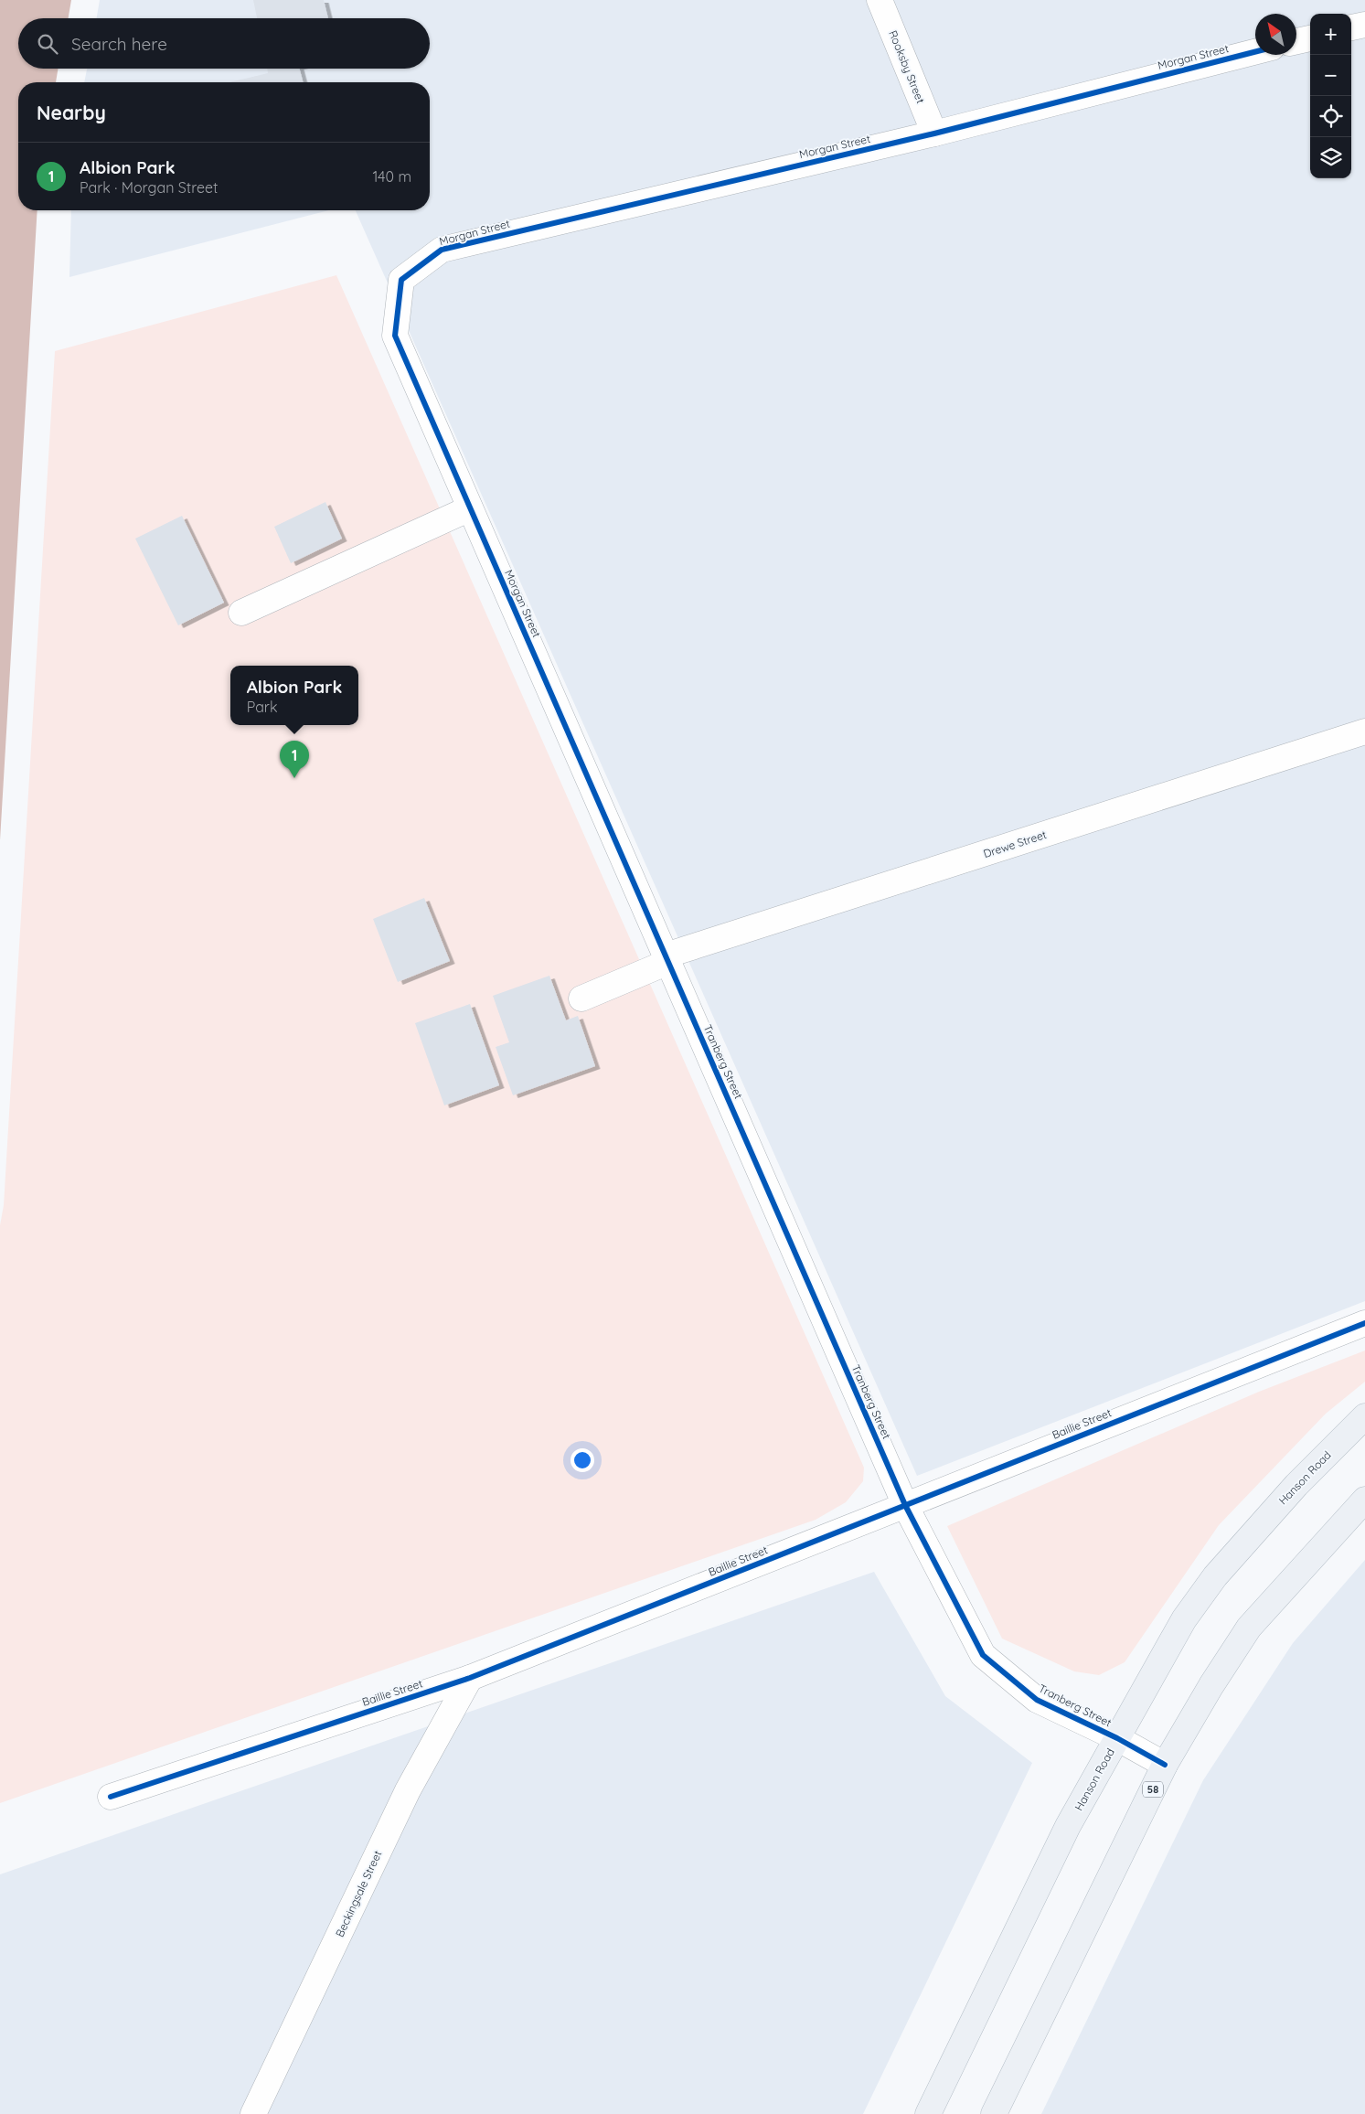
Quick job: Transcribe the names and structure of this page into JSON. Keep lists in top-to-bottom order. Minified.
{"streets":{"main road":["Hanson Road","58"],"street":["Morgan Street","Rooksby Street","Drewe Street","Tranberg Street","Baillie Street","Beckingsale Street"]},"crossings":[["Morgan Street","Rooksby Street"],["Morgan Street","Drewe Street"],["Morgan Street","Tranberg Street"],["Drewe Street","Tranberg Street"],["Tranberg Street","Baillie Street"],["Tranberg Street","Hanson Road"],["Tranberg Street","58"],["Baillie Street","Beckingsale Street"]],"north":"top left","page":{"map_buttons":["+","−"],"search":"Search here","heading":"Nearby","list":[{"mark":"1","name":"Albion Park","note":"Park · Morgan Street","value":"140 m"}],"popup":["Albion Park","Park"],"pins":"1"}}
